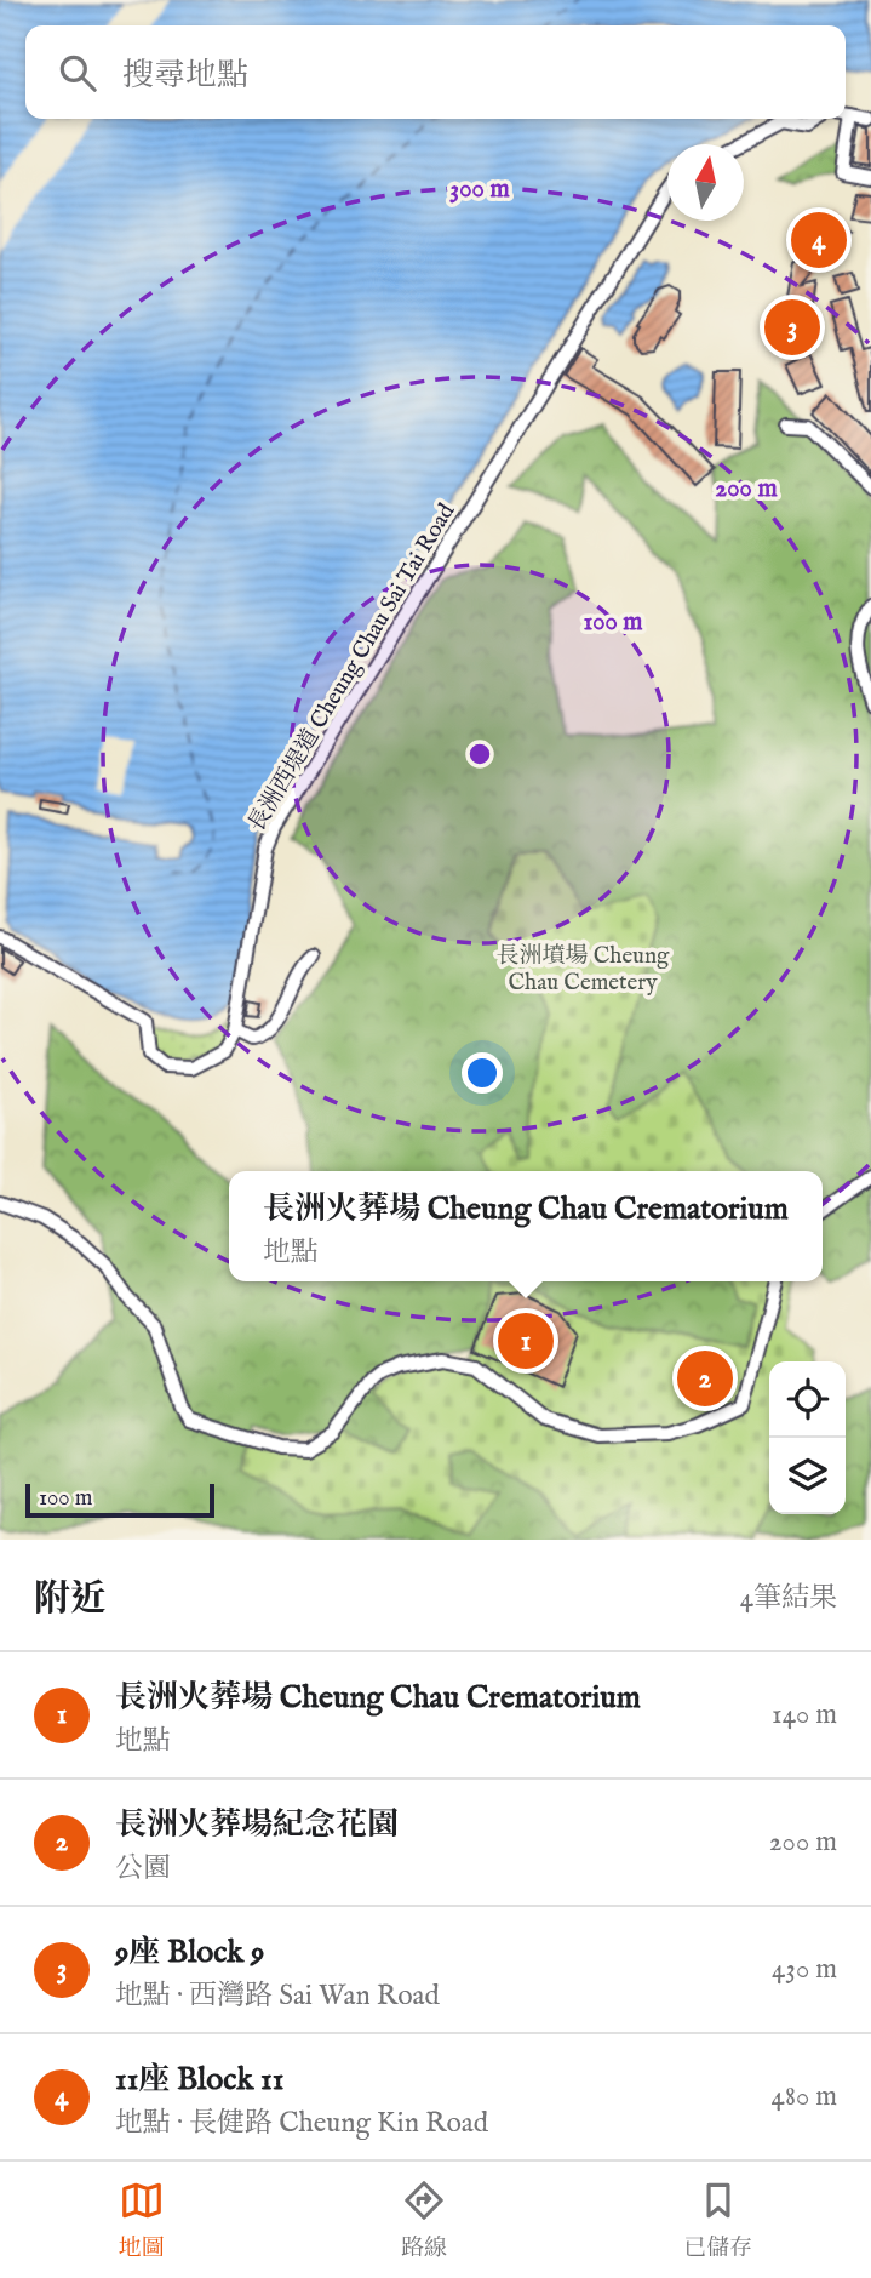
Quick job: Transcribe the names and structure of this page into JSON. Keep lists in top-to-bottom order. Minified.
{"streets":{"street":["長洲西堤道 Cheung Chau Sai Tai Road"]},"parks":["長洲墳場 Cheung Chau Cemetery"],"scale_bar":"100 m","north":"top","page":{"search":"搜尋地點","pins":["4","3","1","2"],"popup":["長洲火葬場 Cheung Chau Crematorium","地點"],"scale":"100 m","heading":["附近","4筆結果"],"list":[{"mark":"1","name":"長洲火葬場 Cheung Chau Crematorium","note":"地點","value":"140 m"},{"mark":"2","name":"長洲火葬場紀念花園","note":"公園","value":"200 m"},{"mark":"3","name":"9座 Block 9","note":"地點 · 西灣路 Sai Wan Road","value":"430 m"},{"mark":"4","name":"11座 Block 11","note":"地點 · 長健路 Cheung Kin Road","value":"480 m"}],"nav":["地圖","路線","已儲存"]},"rings":["300 m","200 m","100 m"]}
